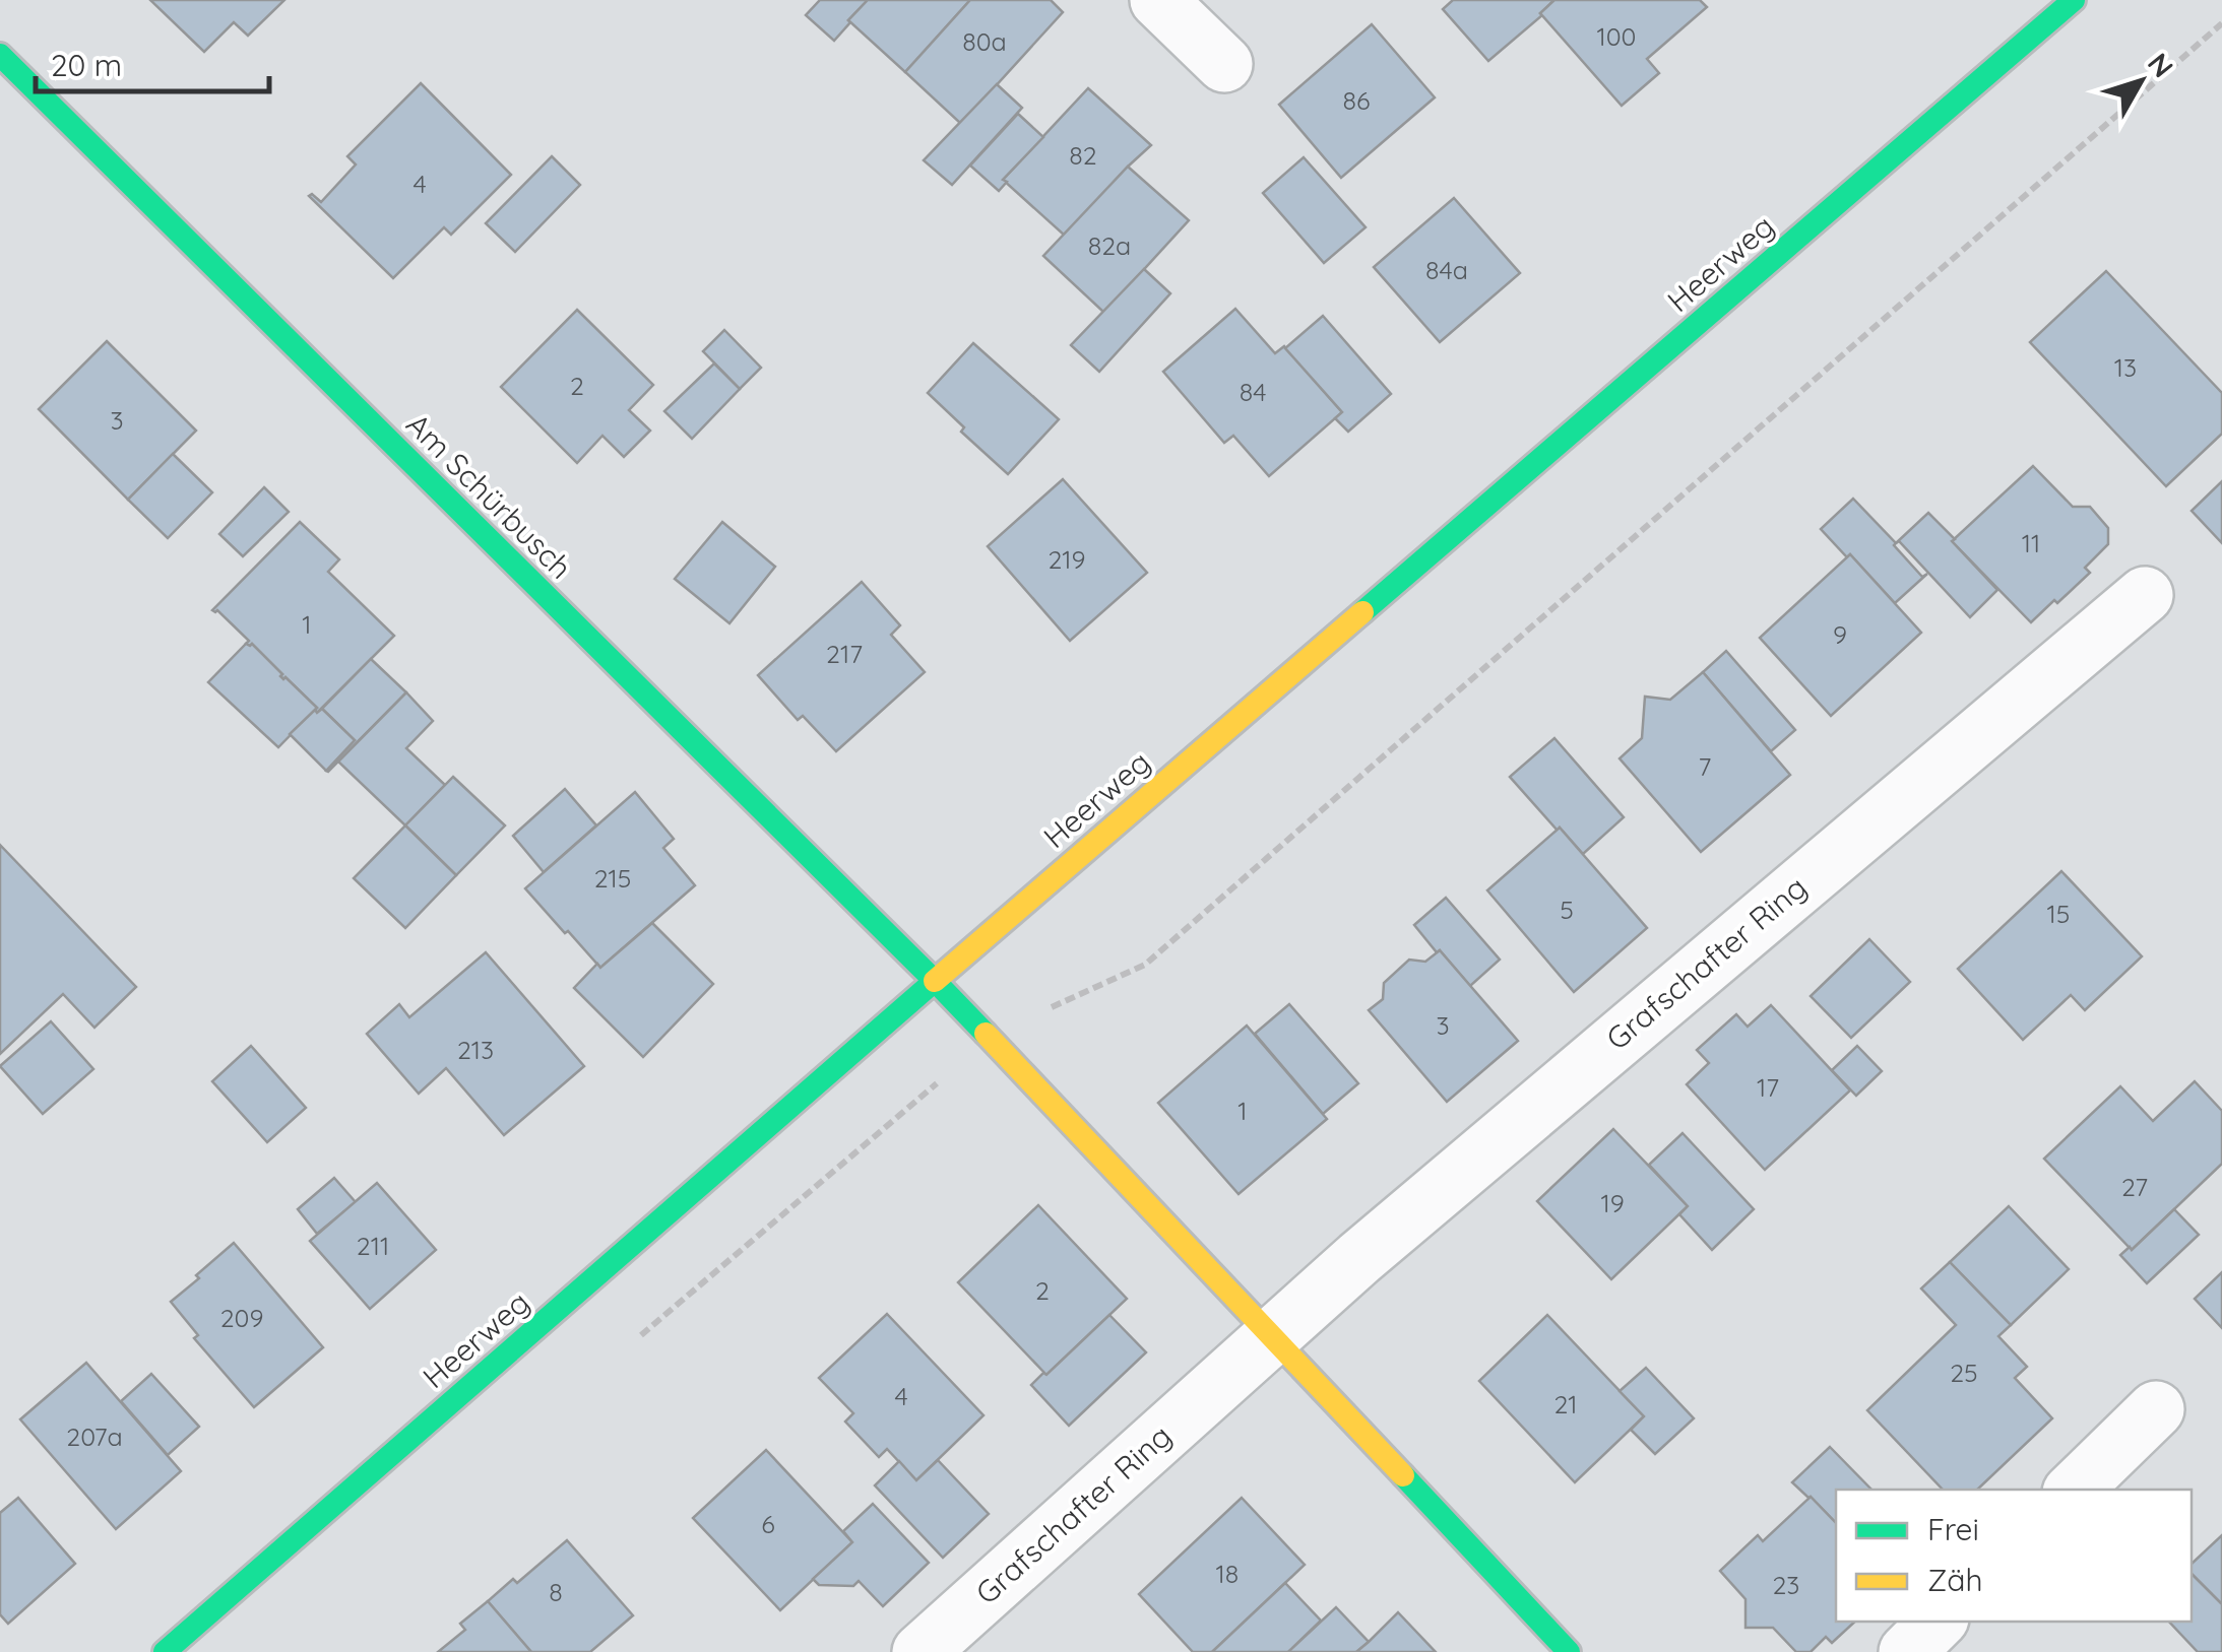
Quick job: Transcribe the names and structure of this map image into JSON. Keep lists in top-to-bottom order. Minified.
{"streets":{"street":["Heerweg","Am Schürbusch","Grafschafter Ring"]},"crossings":[["Heerweg","Am Schürbusch"]],"house_numbers":["100","80a","86","82","4","82a","84a","13","2","84","3","11","219","1","9","217","7","215","5","15","3","213","17","1","27","19","211","2","209","25","4","21","207a","6","18","23","8"],"legend":["Frei","Zäh"],"scale_bar":"20 m","north":"top right"}
